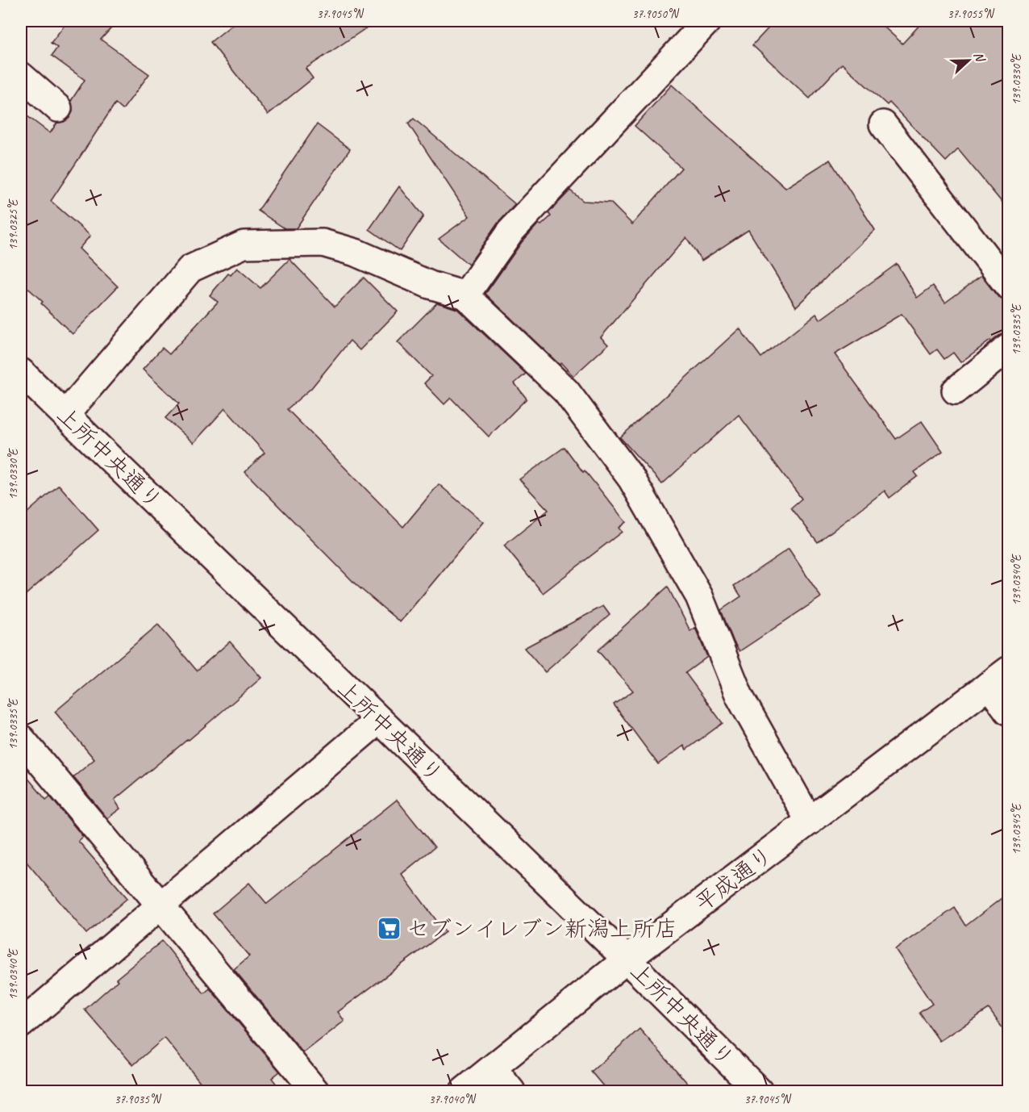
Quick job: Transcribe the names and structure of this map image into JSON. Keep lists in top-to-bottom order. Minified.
{"streets":{"street":["上所中央通り","平成通り"]},"crossings":[["上所中央通り","平成通り"]],"places":{"supermarket":["セブンイレブン新潟上所店"]},"north":"right","coordinates":["37.9045°N","37.9050°N","37.9055°N","139.0330°E","139.0325°E","139.0335°E","139.0340°E","139.0345°E","37.9035°N","37.9040°N"]}
